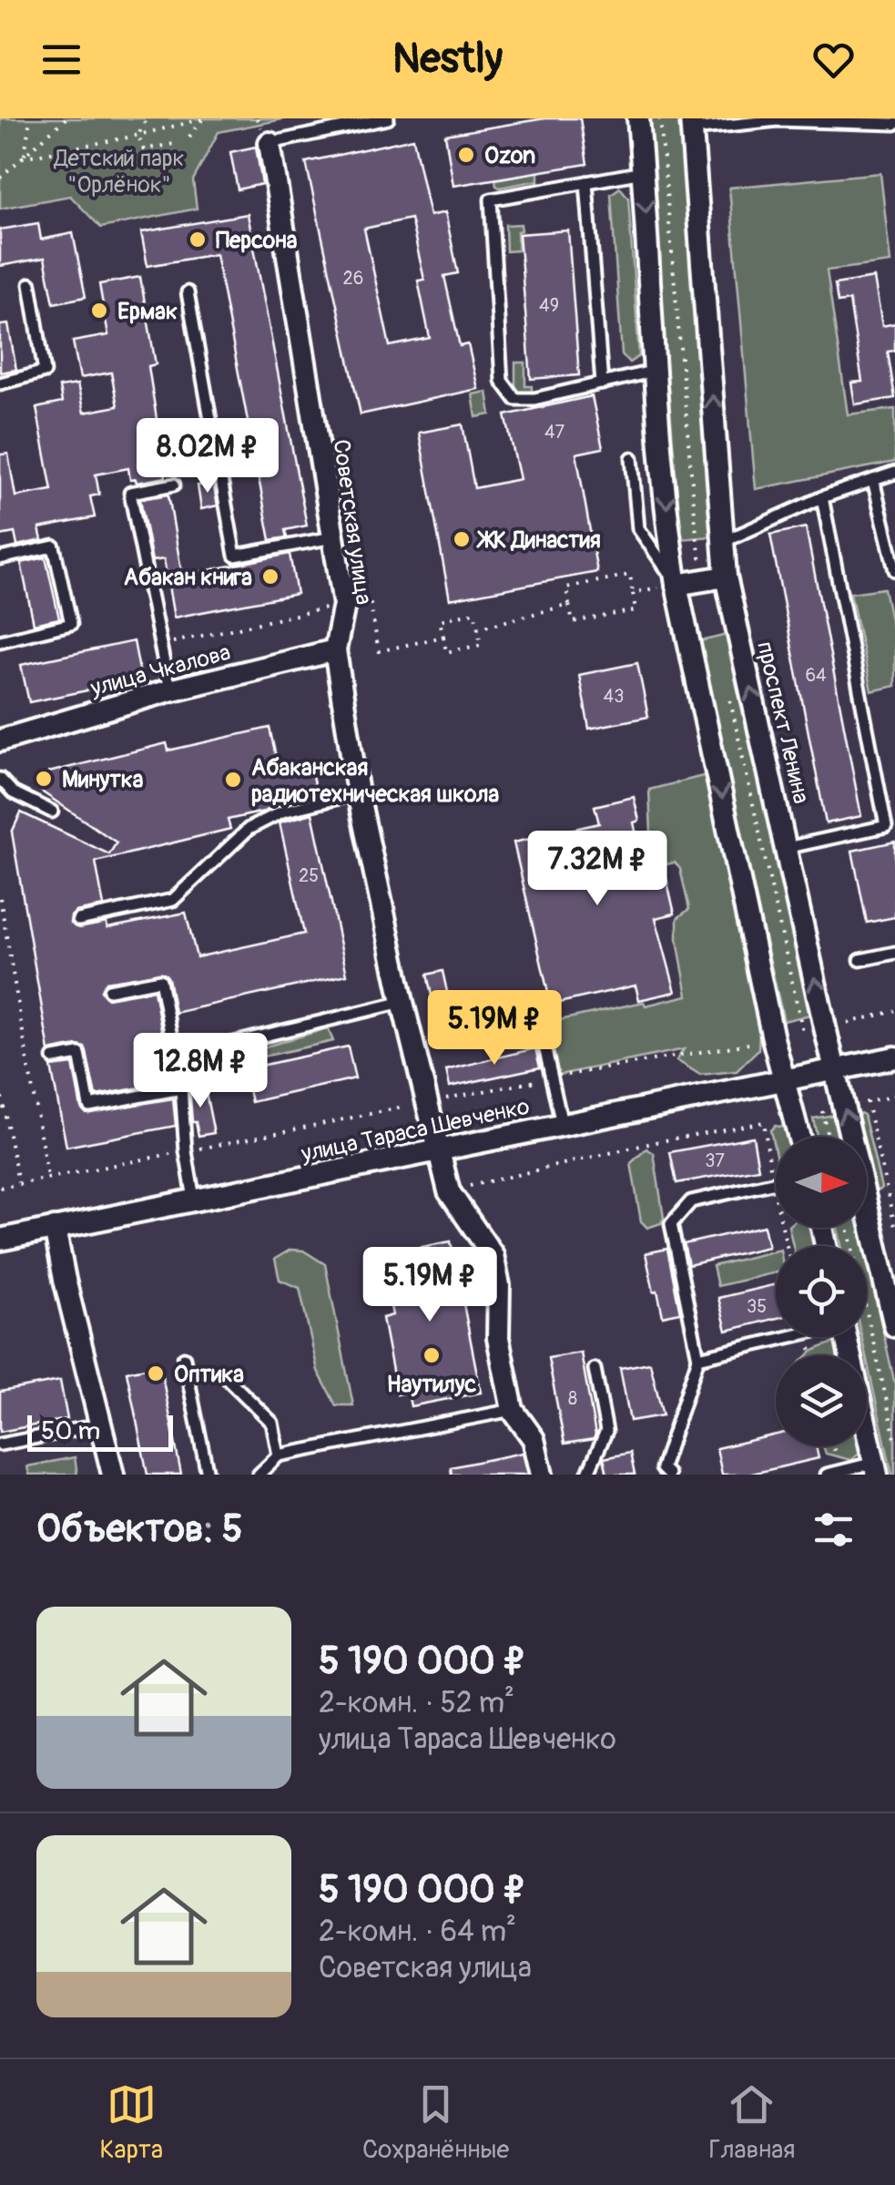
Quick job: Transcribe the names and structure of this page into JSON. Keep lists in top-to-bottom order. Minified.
{"streets":{"street":["Советская улица","улица Чкалова","проспект Ленина","улица Тараса Шевченко"]},"crossings":[["Советская улица","улица Чкалова"],["Советская улица","улица Тараса Шевченко"],["проспект Ленина","улица Тараса Шевченко"]],"parks":["Детский парк \"Орлёнок\""],"places":["Ozon","Персона","Ермак","ЖК Династия","Абакан книга","Минутка","Абаканская радиотехническая школа","Наутилус","Оптика"],"house_numbers":["26","49","47","64","43","25","37","35","8"],"scale_bar":"50 m","north":"right","page":{"header":"Nestly","price":["8.02M ₽","7.32M ₽","5.19M ₽","12.8M ₽","5.19M ₽"],"scale":"50 m","heading":"Объектов: 5","list":[{"name":"5 190 000 ₽","note":"2-комн. · 52 m² · улица Тараса Шевченко"},{"name":"5 190 000 ₽","note":"2-комн. · 64 m² · Советская улица"}],"tabs":["Карта","Сохранённые","Главная"]}}
